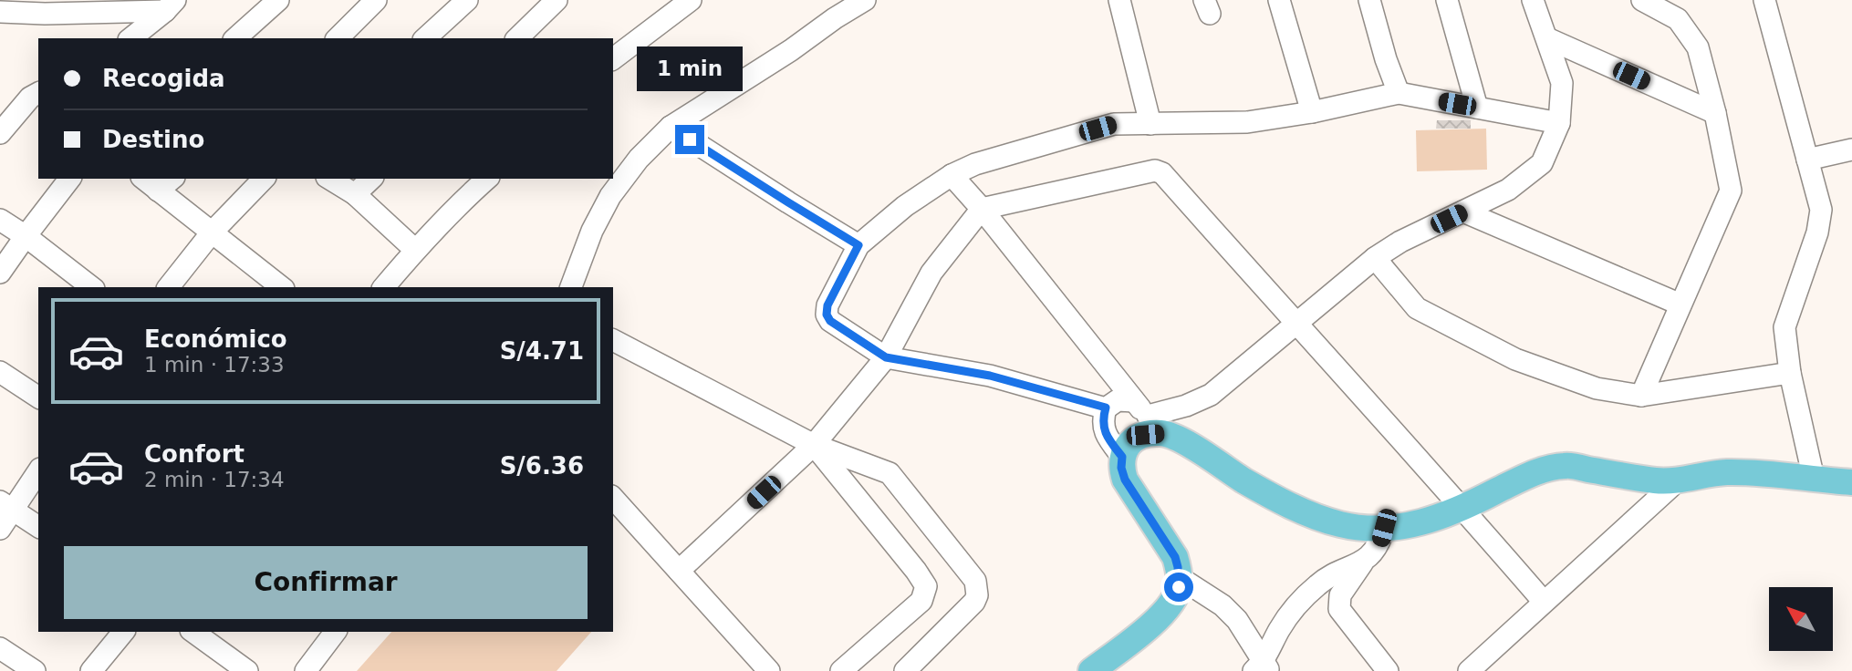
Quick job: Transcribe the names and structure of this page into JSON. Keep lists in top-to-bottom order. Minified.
{"north":"top left","page":{"banner":["Recogida","Destino"],"bubble":"1 min","list":[{"name":"Económico","note":"1 min · 17:33","value":"S/4.71"},{"name":"Confort","note":"2 min · 17:34","value":"S/6.36"}],"buttons":"Confirmar"}}
